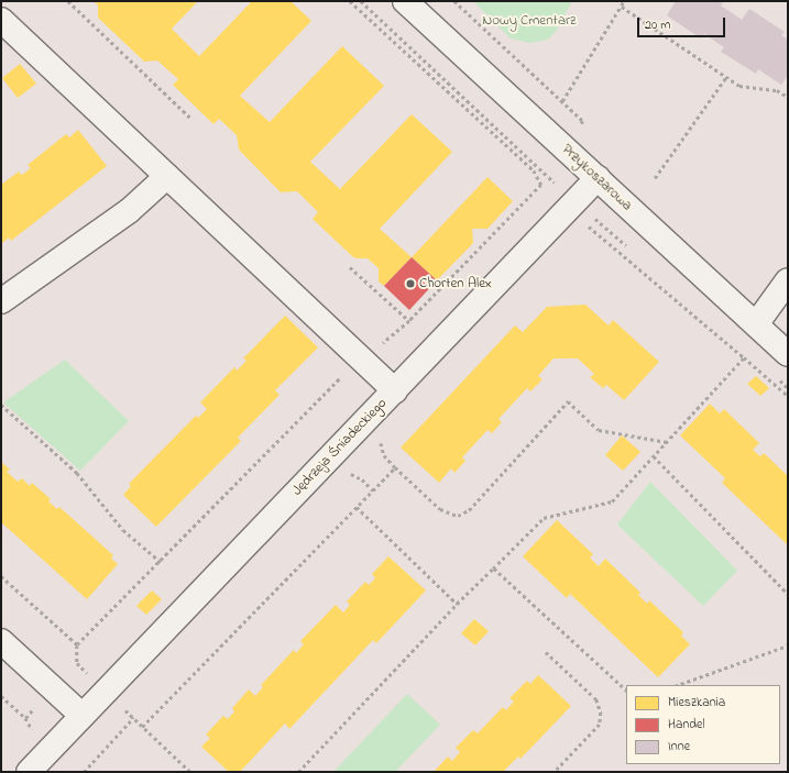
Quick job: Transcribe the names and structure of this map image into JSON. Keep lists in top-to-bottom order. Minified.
{"streets":{"street":["Przykoszarowa","Jędrzeja Śniadeckiego"]},"crossings":[["Przykoszarowa","Jędrzeja Śniadeckiego"]],"parks":["Nowy Cmentarz"],"places":["Chorten Alex"],"legend":["Mieszkania","Handel","Inne"],"scale_bar":"20 m"}
